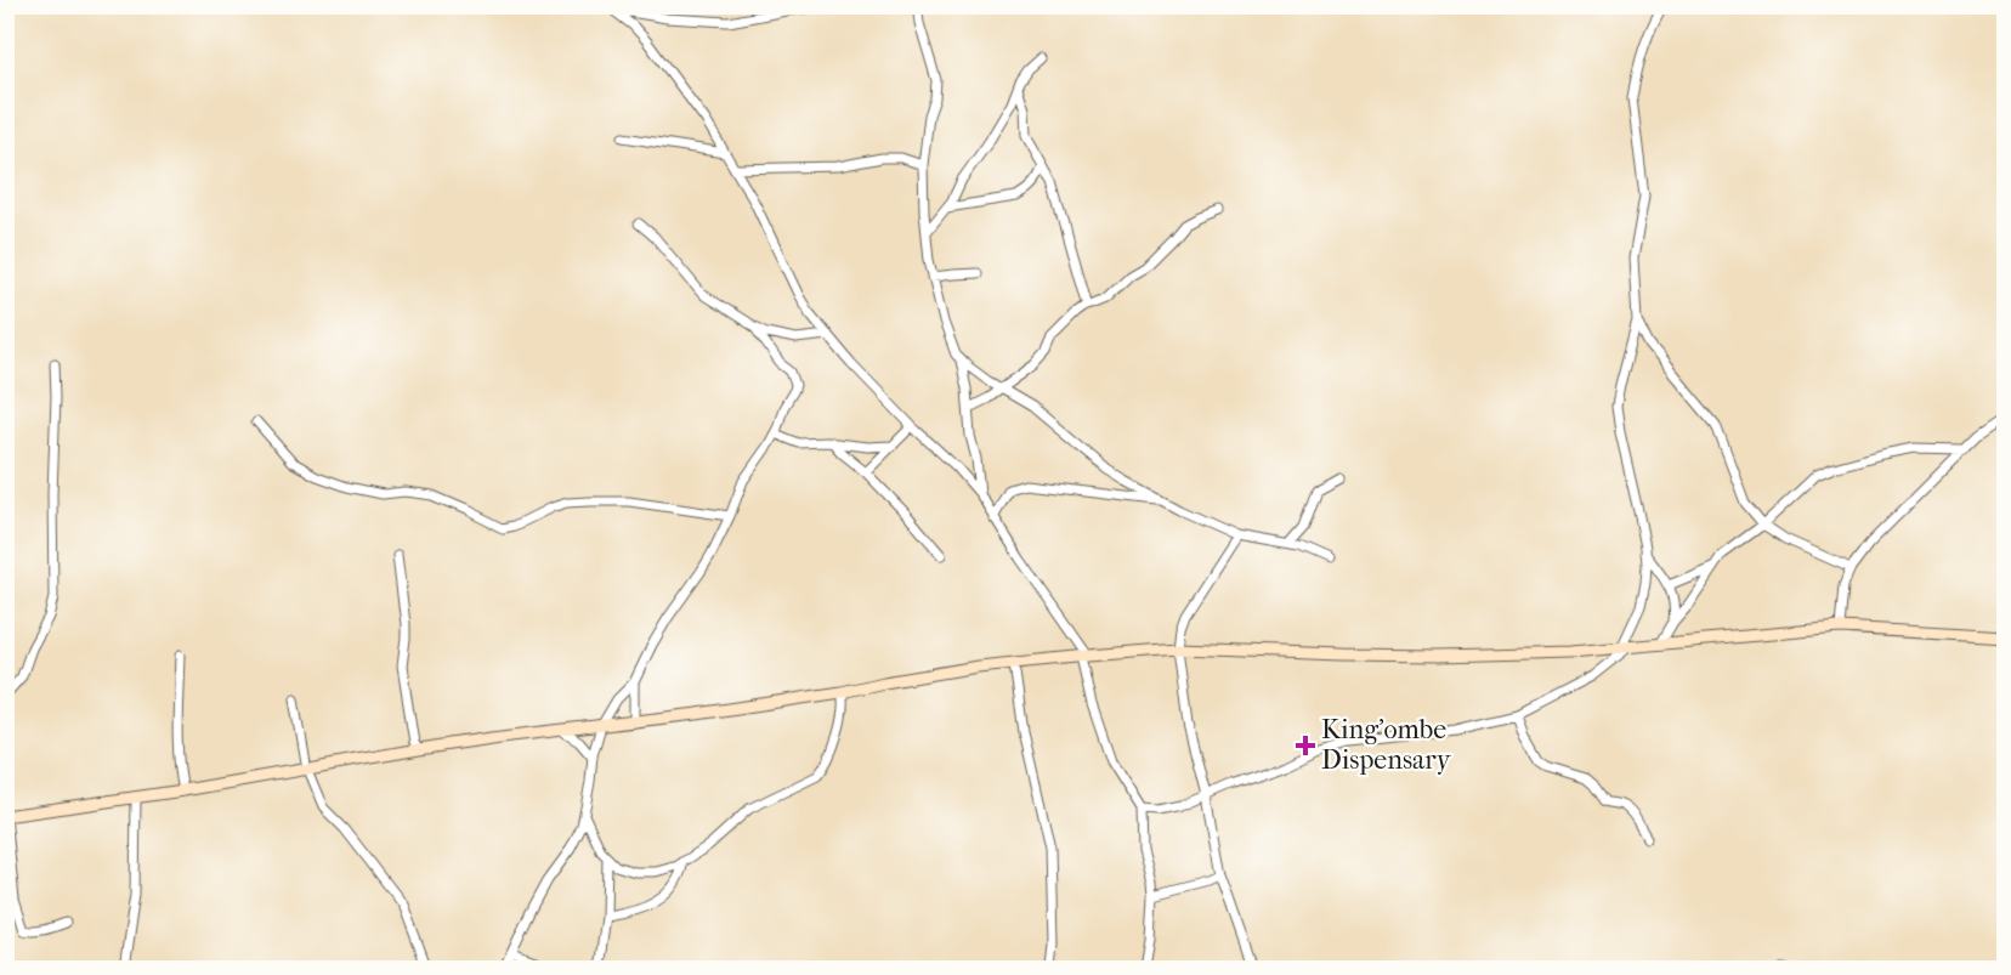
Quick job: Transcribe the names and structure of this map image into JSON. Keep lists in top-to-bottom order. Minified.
{"places":{"health":["King'ombe Dispensary"]}}
